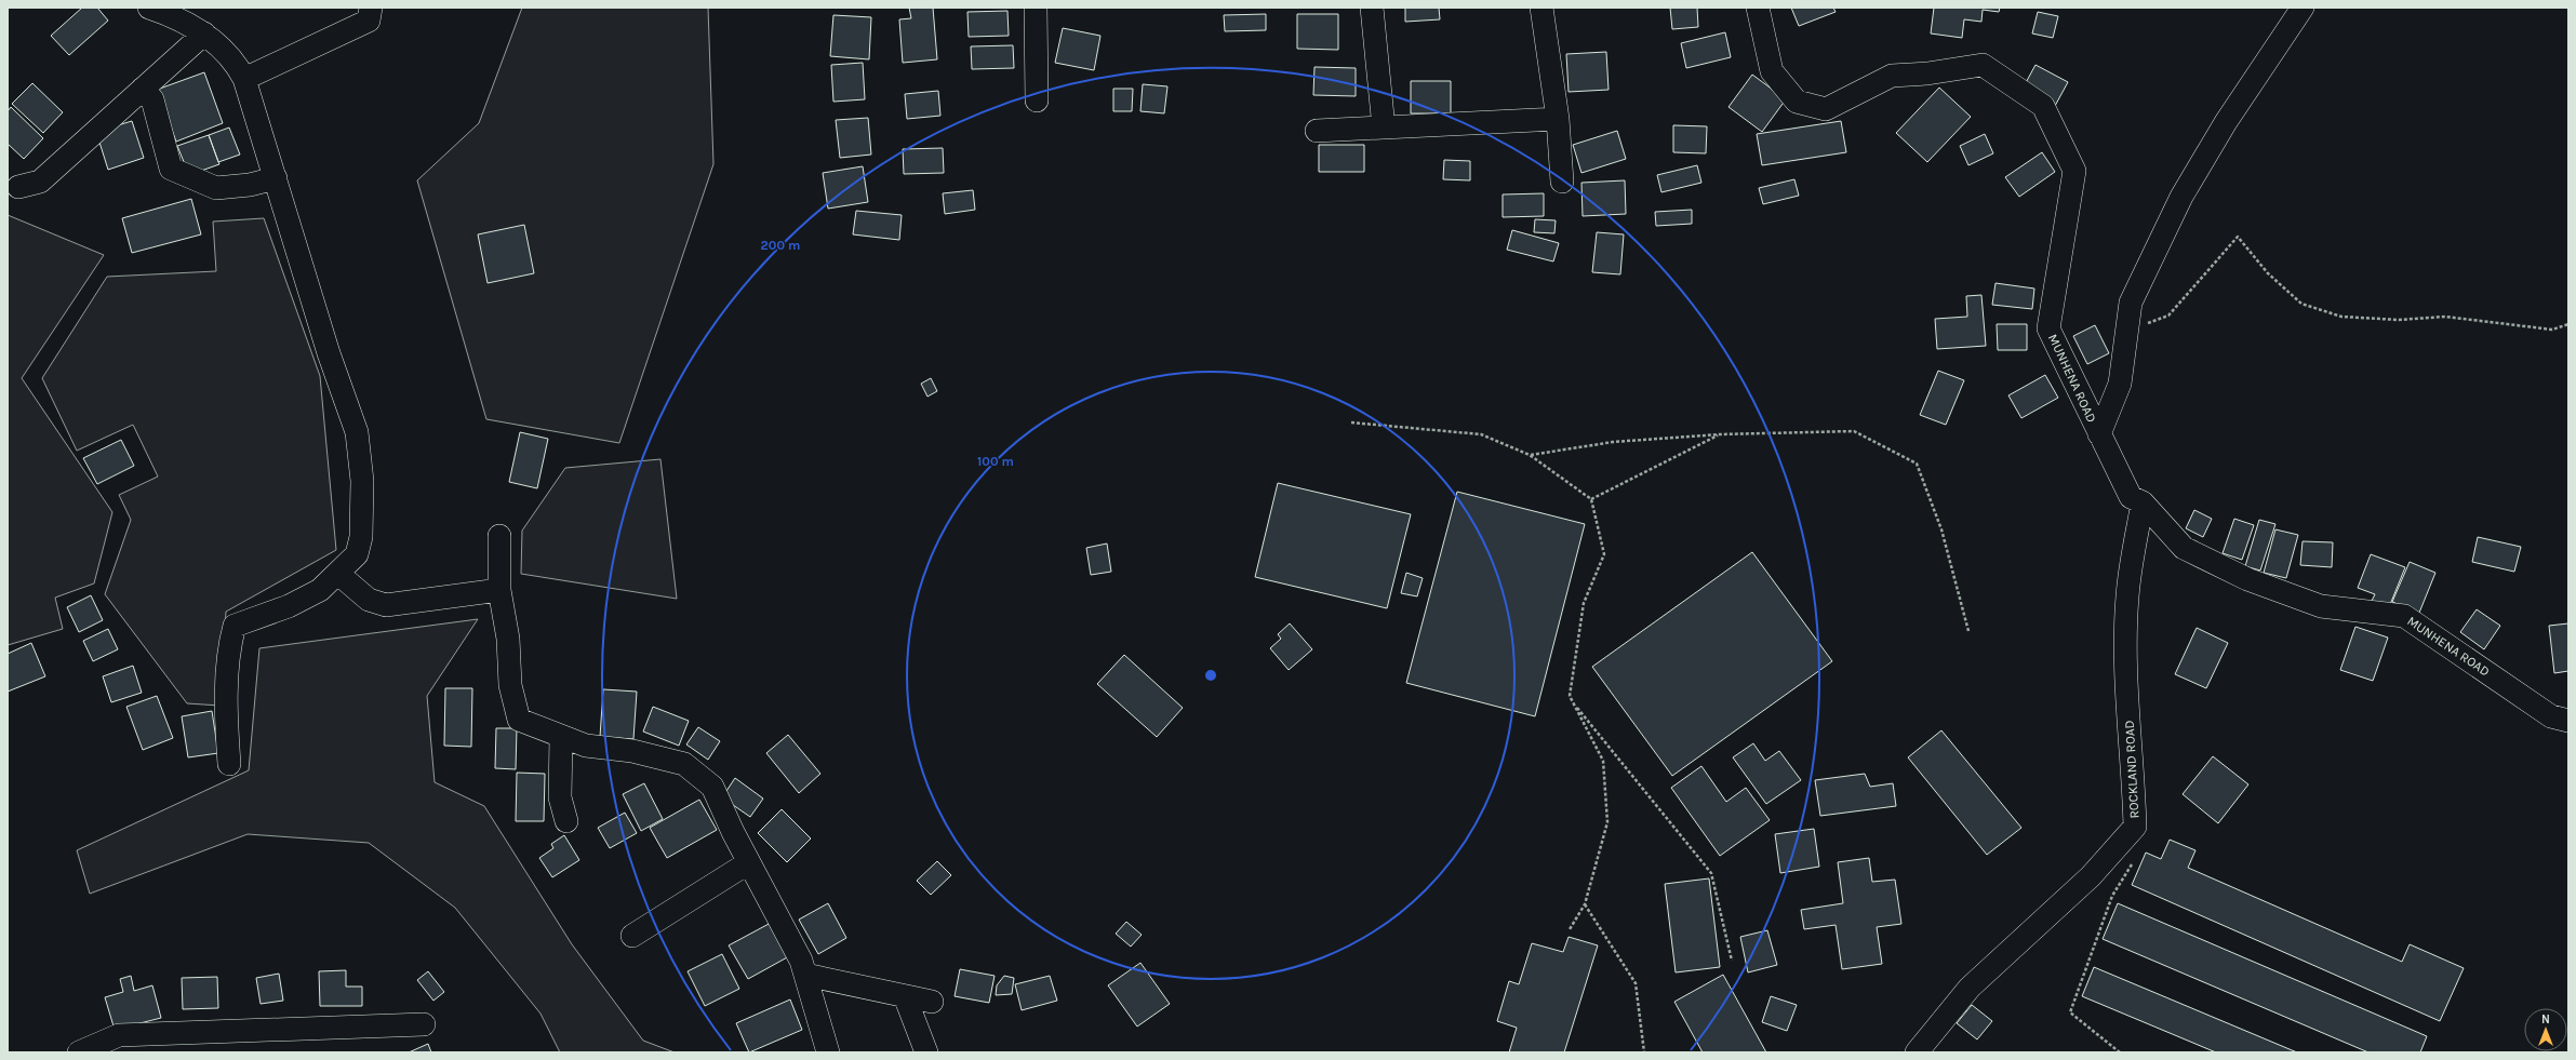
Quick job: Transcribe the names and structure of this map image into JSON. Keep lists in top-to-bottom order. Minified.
{"streets":{"street":["MUNHENA ROAD","ROCKLAND ROAD"]},"crossings":[["MUNHENA ROAD","ROCKLAND ROAD"]],"north":"top","rings":["200 m","100 m"]}
